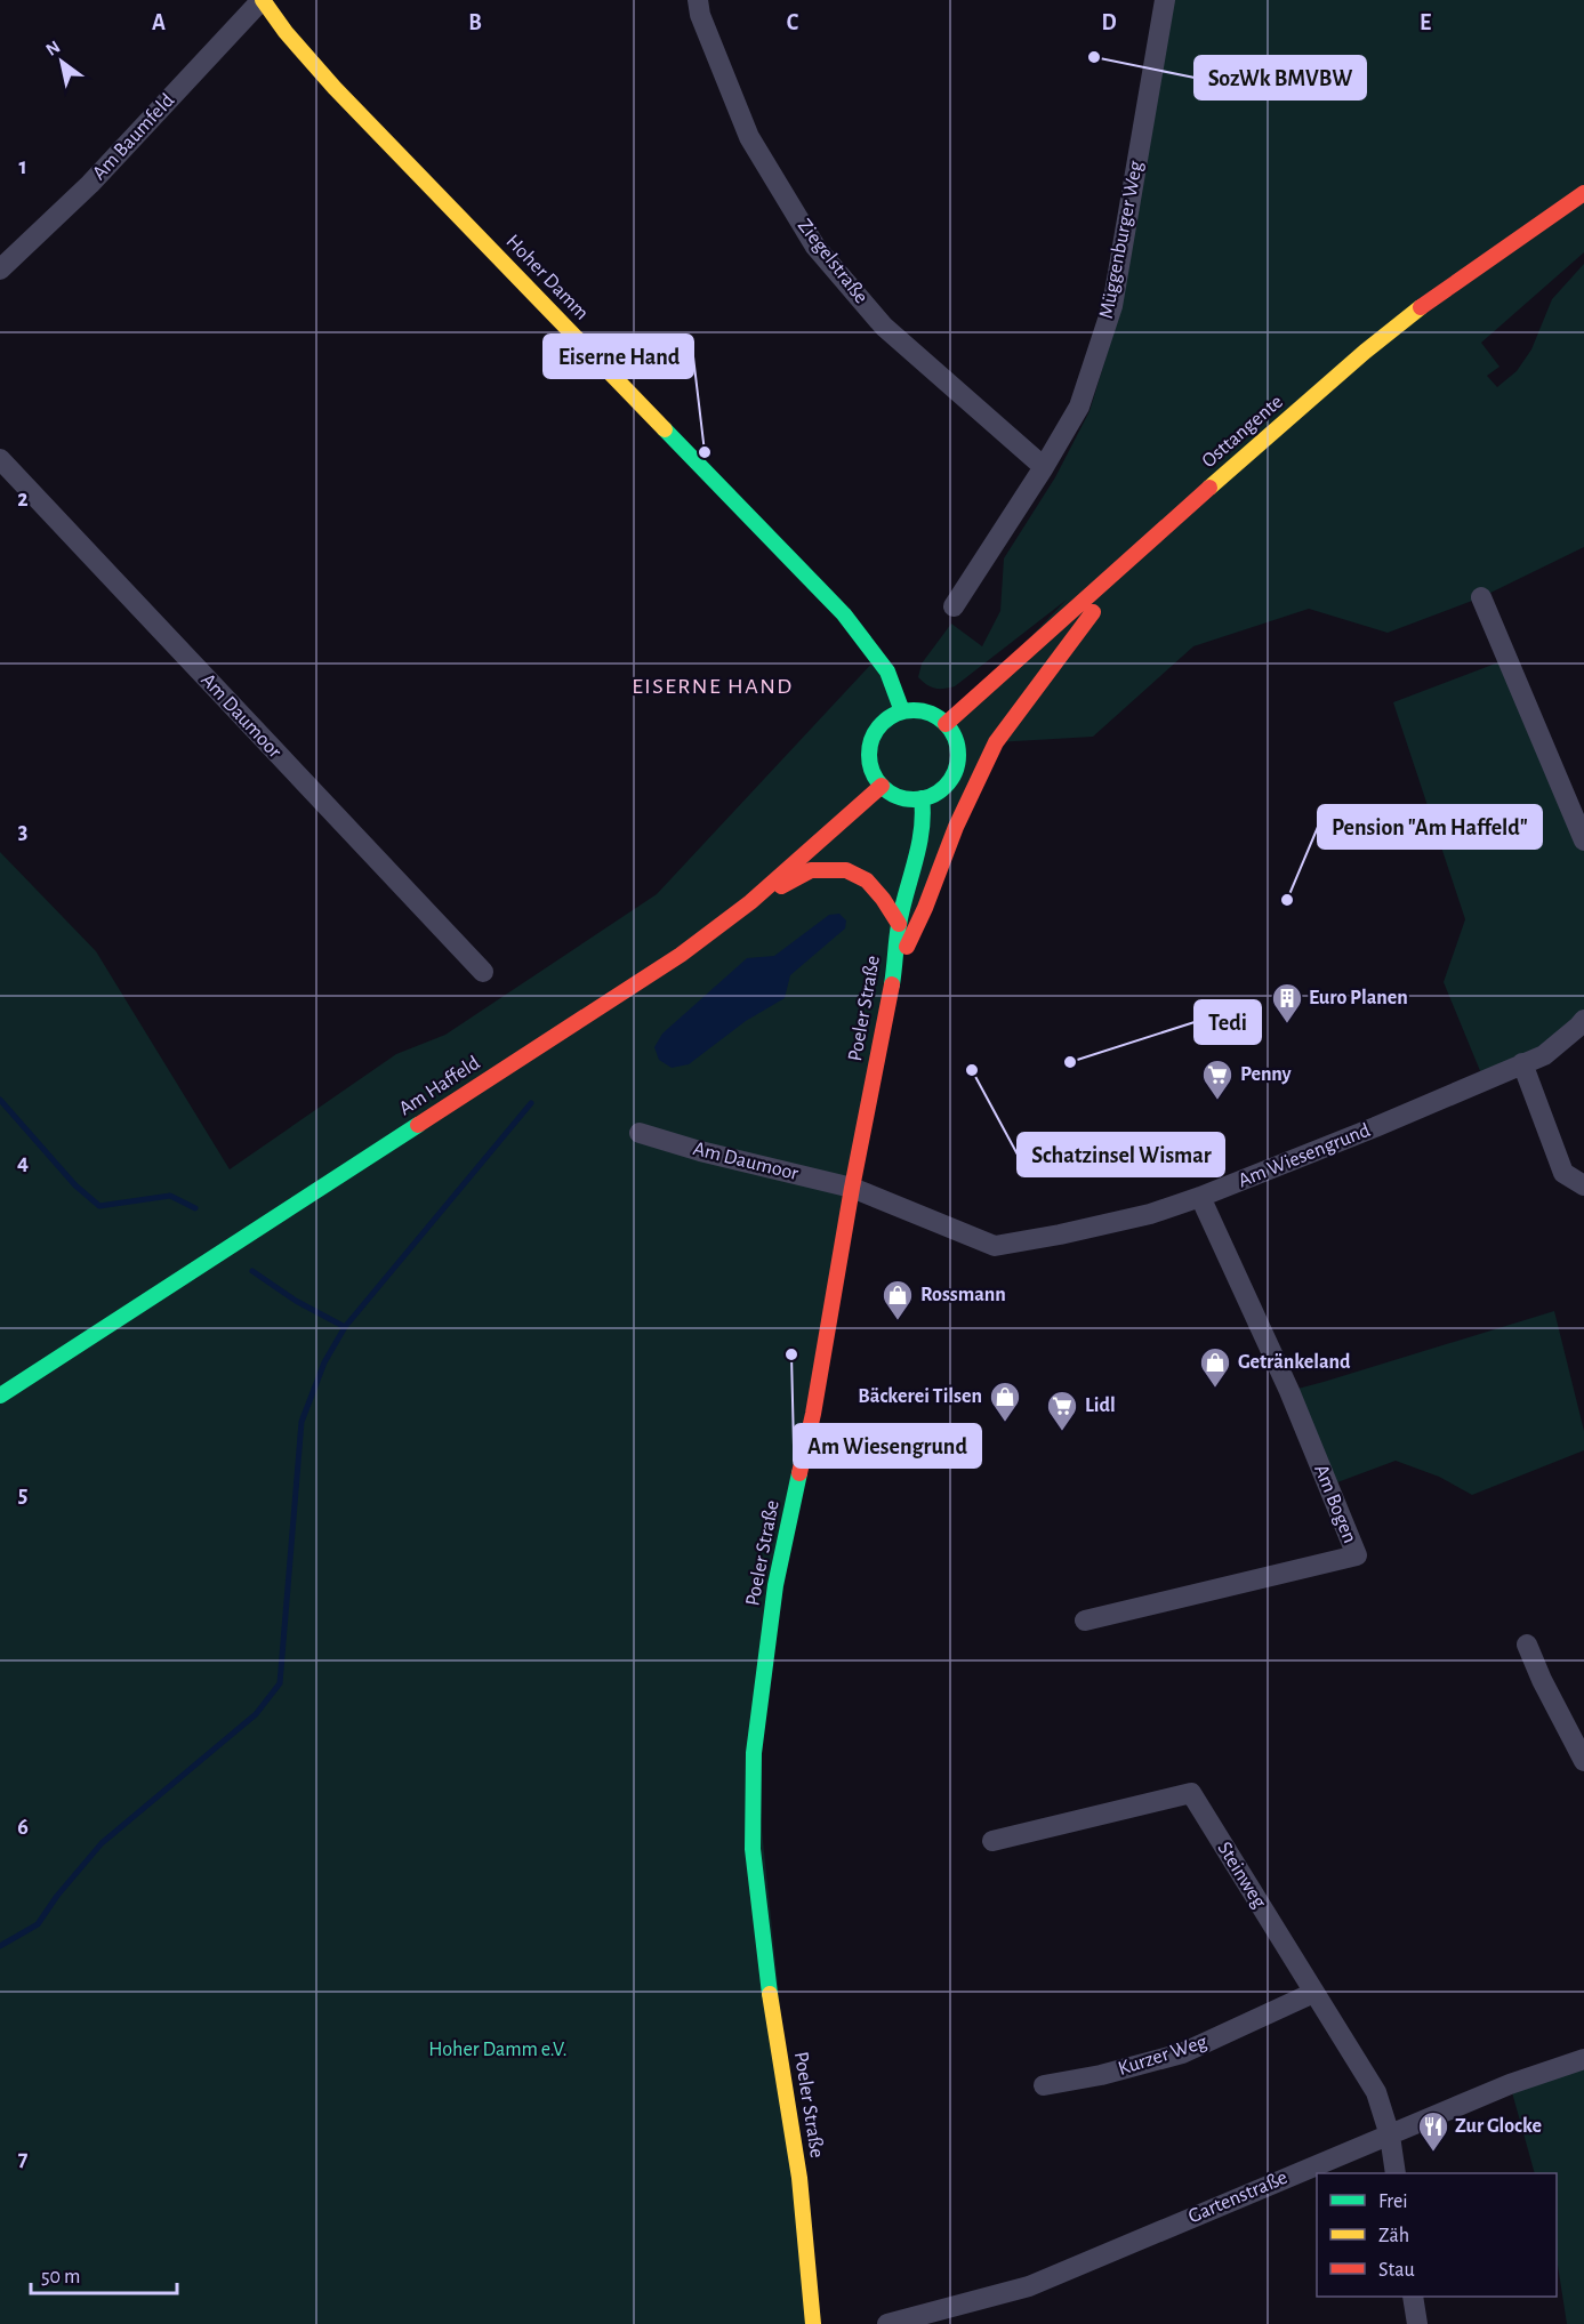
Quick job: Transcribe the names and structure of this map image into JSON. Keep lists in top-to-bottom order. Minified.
{"streets":{"main road":["Hoher Damm","Osttangente","Poeler Straße","Am Haffeld"],"street":["Am Baumfeld","Müggenburger Weg","Ziegelstraße","Am Daumoor","Am Wiesengrund","Am Bogen","Steinweg","Kurzer Weg","Gartenstraße"]},"crossings":[["Am Baumfeld","Hoher Damm"],["Müggenburger Weg","Ziegelstraße"],["Hoher Damm","Osttangente"],["Hoher Damm","Poeler Straße"],["Hoher Damm","Am Haffeld"],["Osttangente","Poeler Straße"],["Osttangente","Am Haffeld"],["Am Daumoor","Poeler Straße"],["Am Daumoor","Am Wiesengrund"],["Poeler Straße","Am Haffeld"],["Poeler Straße","Am Wiesengrund"],["Am Wiesengrund","Am Bogen"],["Steinweg","Kurzer Weg"],["Steinweg","Gartenstraße"]],"districts":["EISERNE HAND"],"parks":["Hoher Damm e.V."],"places":{"other":["SozWk BMVBW","Eiserne Hand","Pension \"Am Haffeld\"","Tedi","Schatzinsel Wismar","Am Wiesengrund"],"building":["Euro Planen"],"supermarket":["Penny","Lidl"],"shop":["Rossmann","Getränkeland","Bäckerei Tilsen"],"restaurant":["Zur Glocke"]},"legend":["Frei","Zäh","Stau"],"scale_bar":"50 m","north":"top left","grid":{"columns":["A","B","C","D","E"],"rows":["1","2","3","4","5","6","7"]}}
